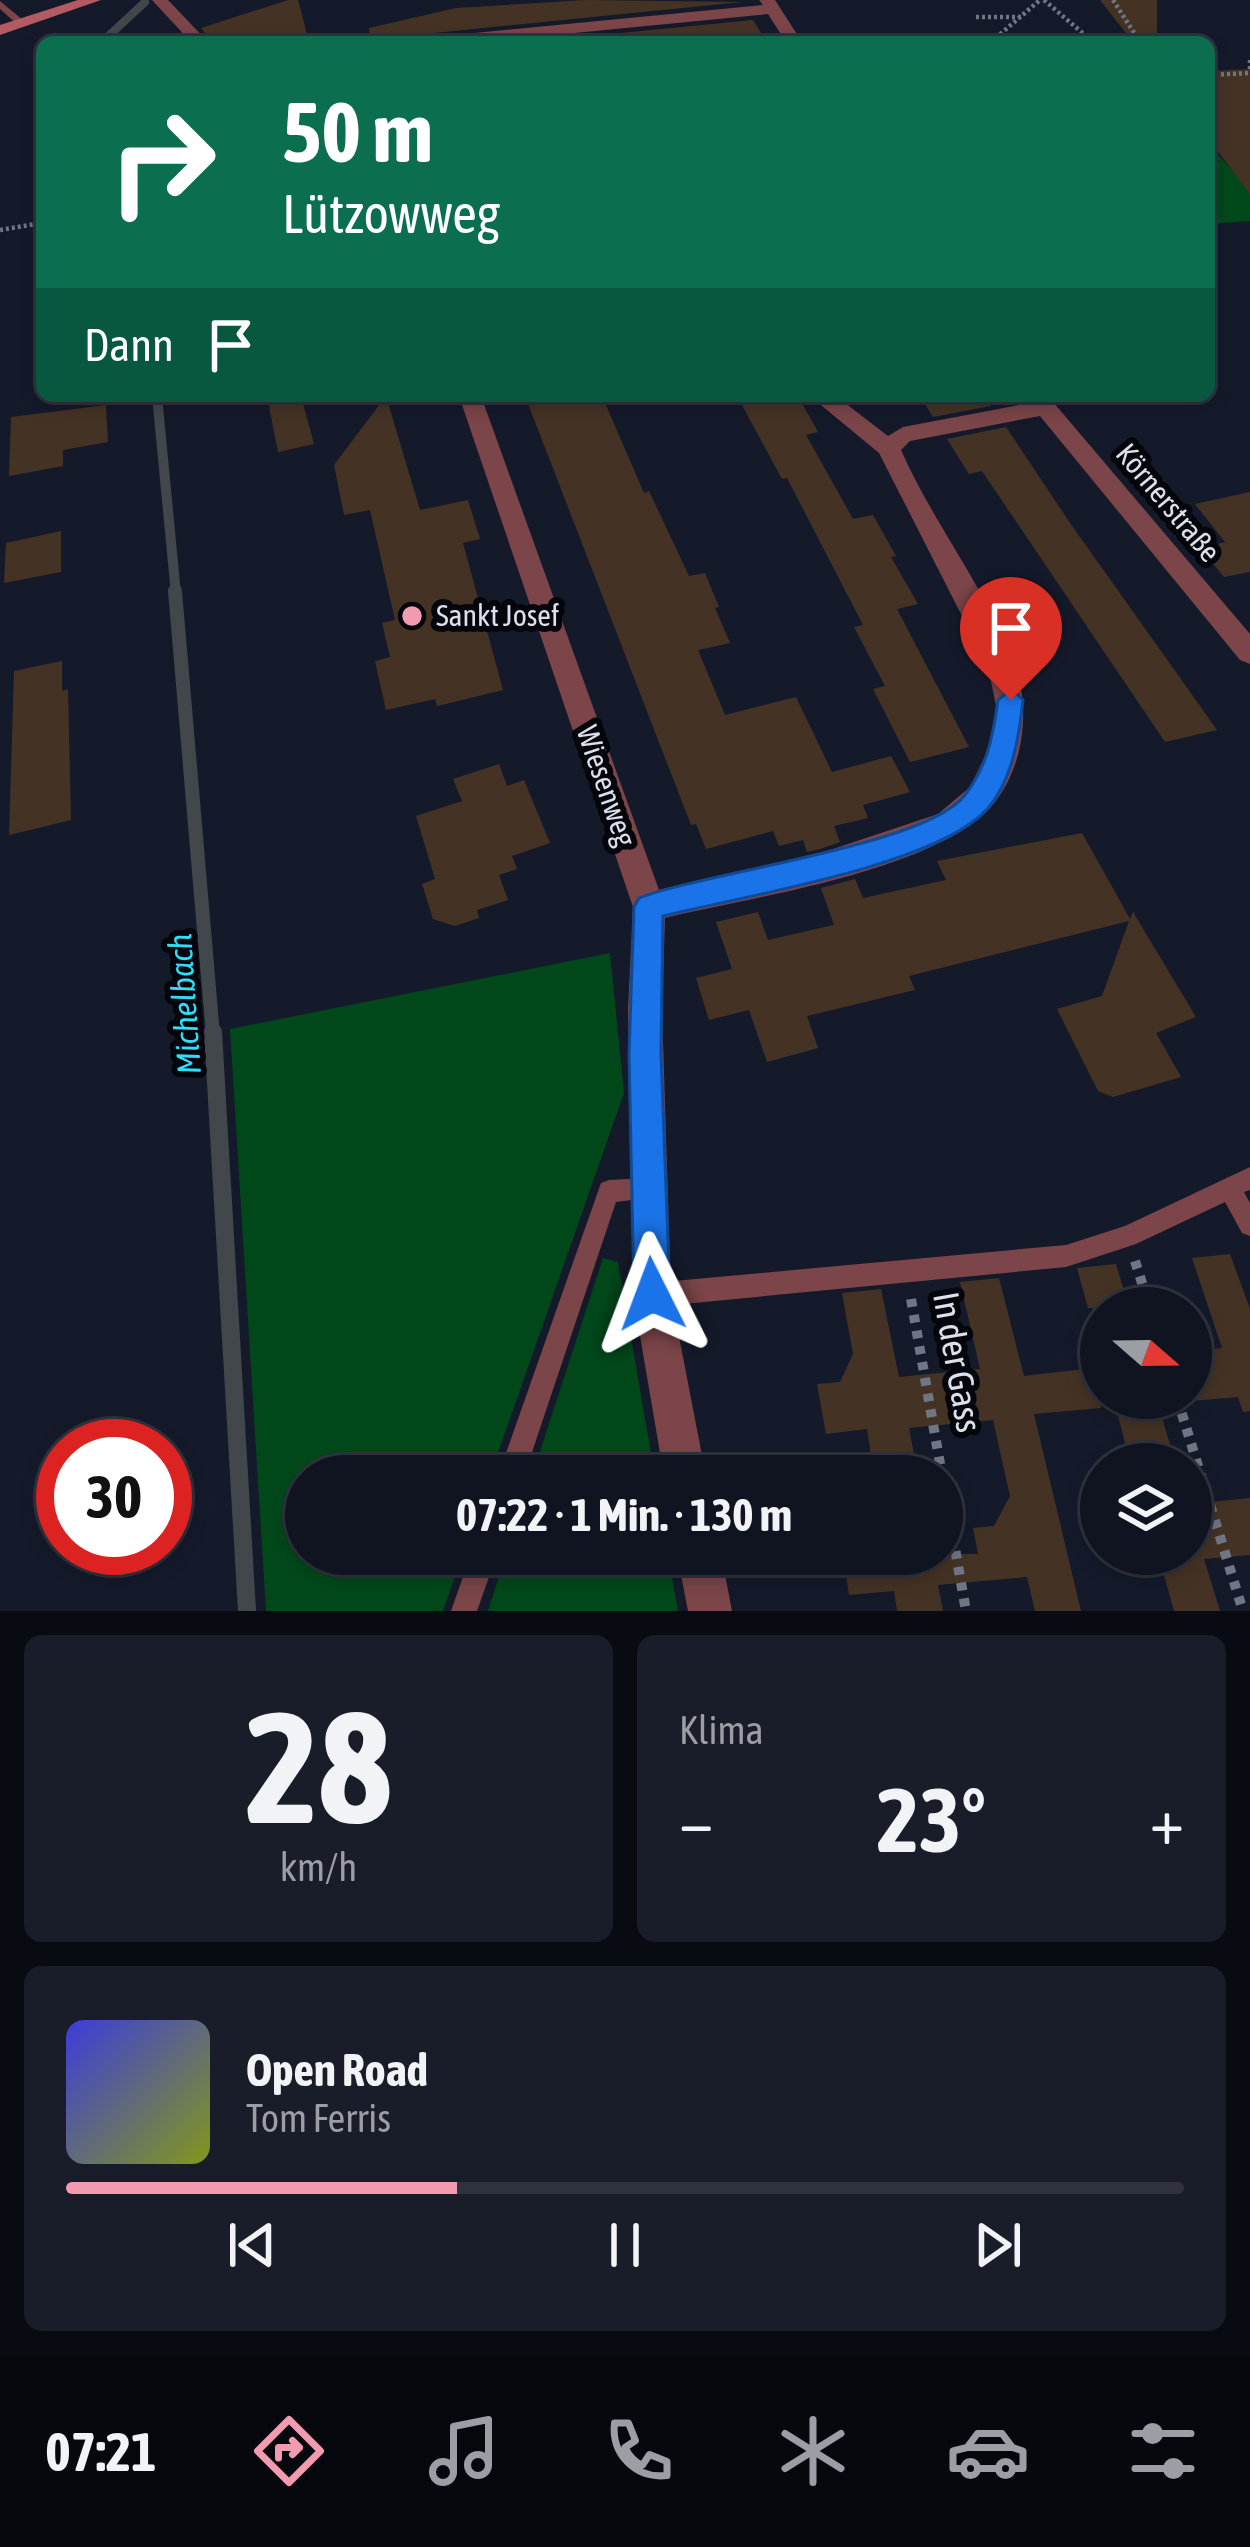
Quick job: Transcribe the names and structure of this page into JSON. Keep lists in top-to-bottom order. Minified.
{"streets":{"street":["Körnerstraße","Wiesenweg"],"lane":["In der Gass"]},"crossings":[["Wiesenweg","In der Gass"]],"water":["Michelbach"],"places":["Sankt Josef"],"north":"right","page":{"turn":["50 m","Lützowweg"],"then":"Dann","limit":"30","trip":"07:22 · 1 Min. · 130 m","tile":[["28","km/h"],"Klima"],"heat":["−","23°","+"],"song":["Open Road","Tom Ferris"],"tabs":"07:21"}}
